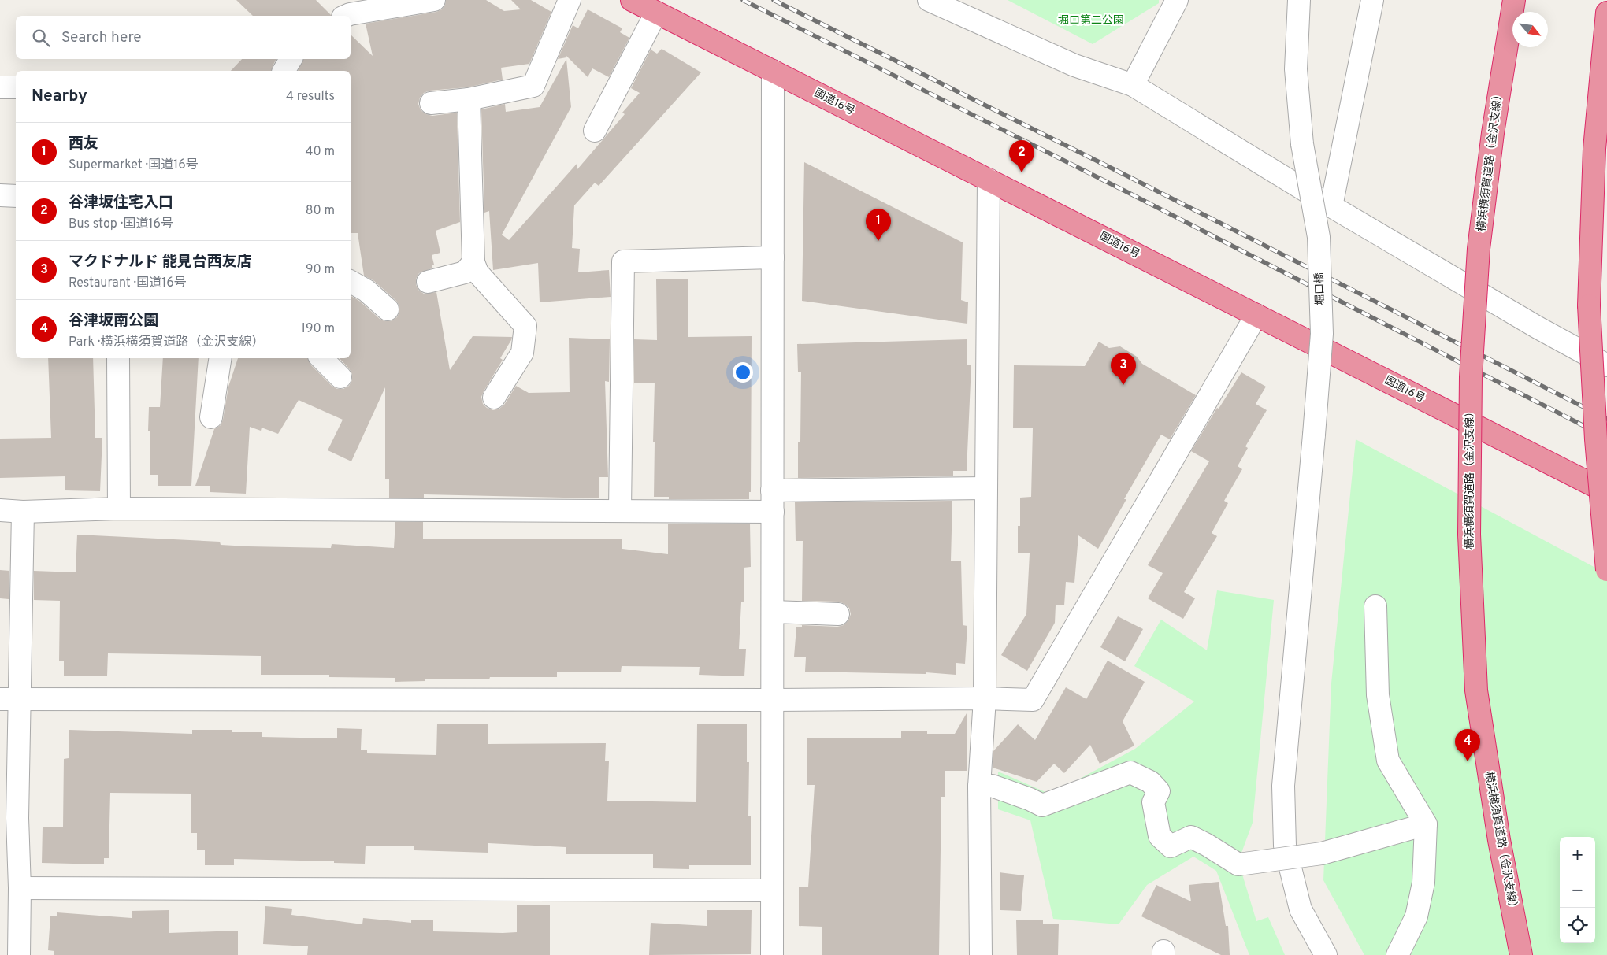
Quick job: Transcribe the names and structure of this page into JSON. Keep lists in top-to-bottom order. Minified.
{"streets":{"highway":["国道16号","横浜横須賀道路（金沢支線）"],"street":["堀口橋"]},"parks":["堀口第二公園"],"north":"bottom right","page":{"search":"Search here","heading":["Nearby","4 results"],"list":[{"mark":"1","name":"西友","note":"Supermarket · 国道16号","value":"40 m"},{"mark":"2","name":"谷津坂住宅入口","note":"Bus stop · 国道16号","value":"80 m"},{"mark":"3","name":"マクドナルド 能見台西友店","note":"Restaurant · 国道16号","value":"90 m"},{"mark":"4","name":"谷津坂南公園","note":"Park · 横浜横須賀道路（金沢支線）","value":"190 m"}],"pins":["2","1","3","4"],"map_buttons":["+","−"]}}
